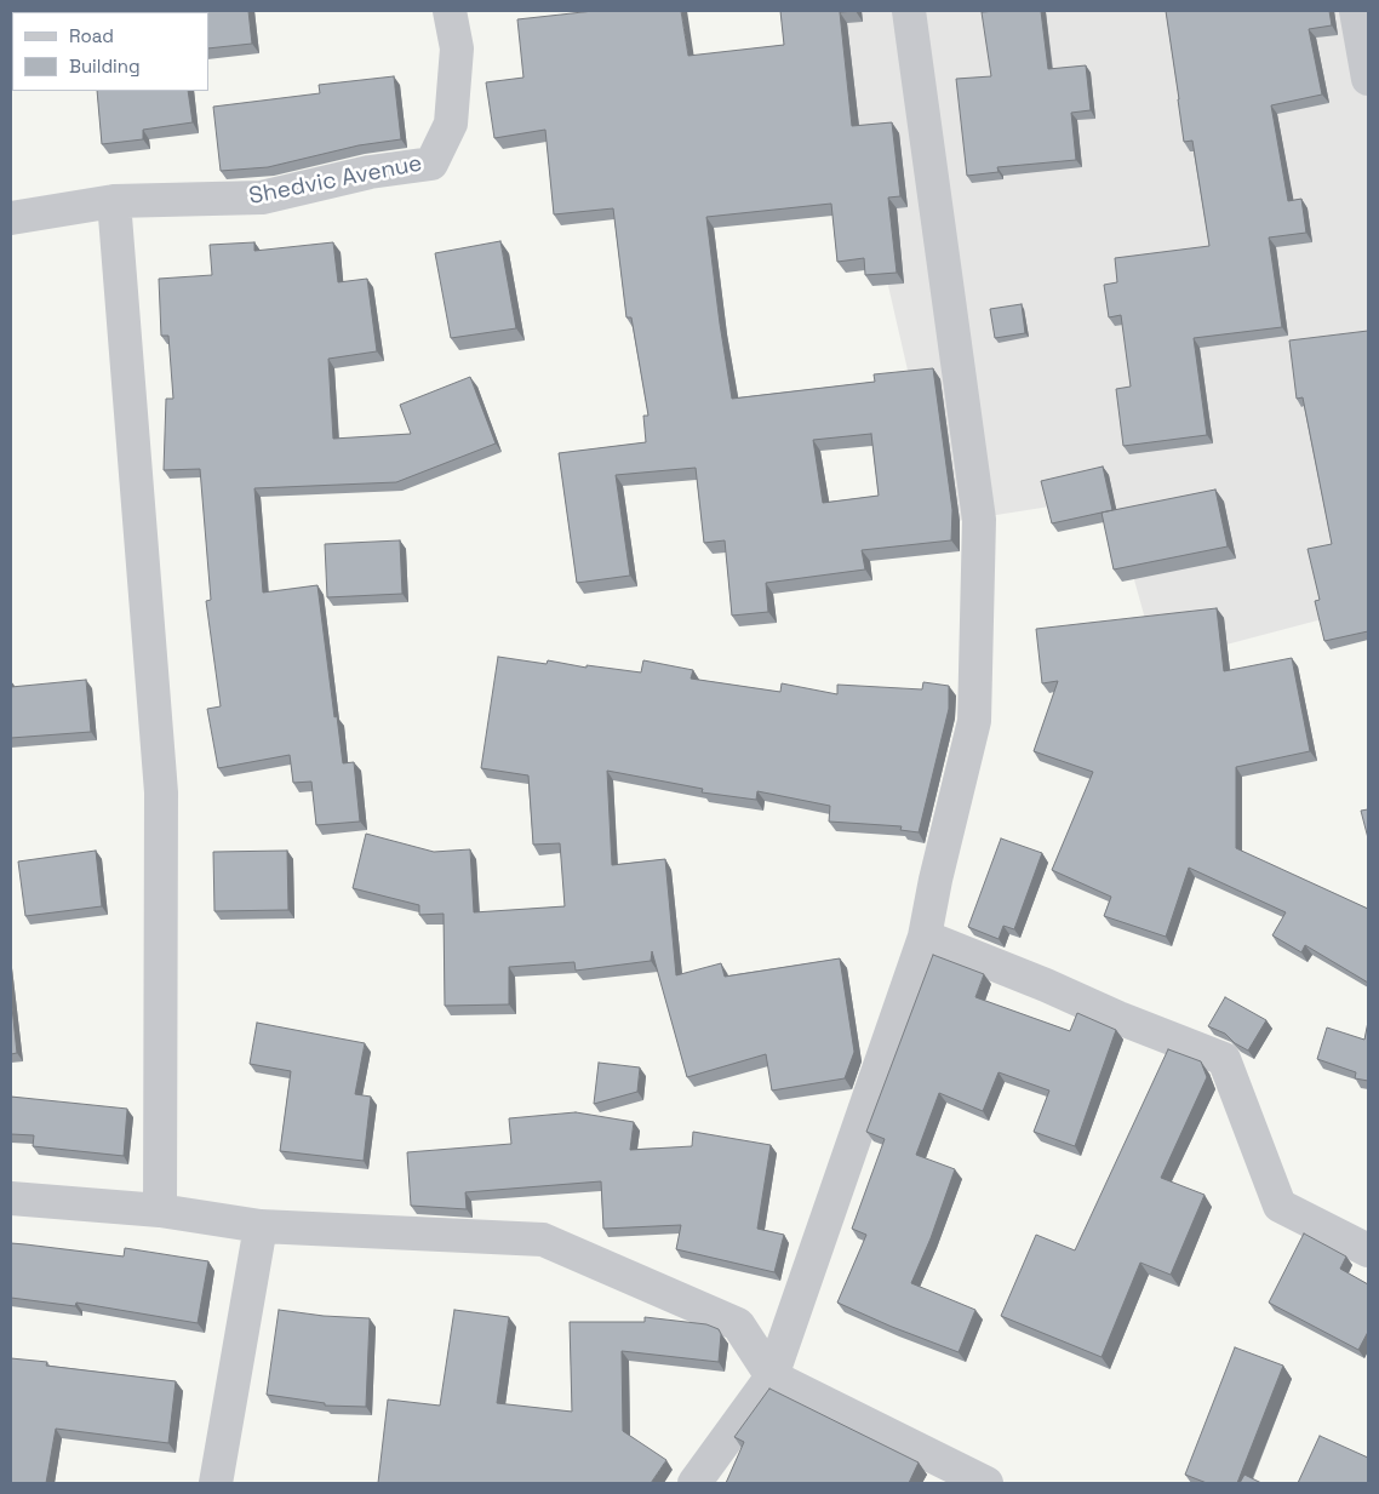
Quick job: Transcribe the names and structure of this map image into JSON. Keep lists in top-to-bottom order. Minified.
{"streets":{"street":["Shedvic Avenue"]},"legend":["Road","Building"]}
